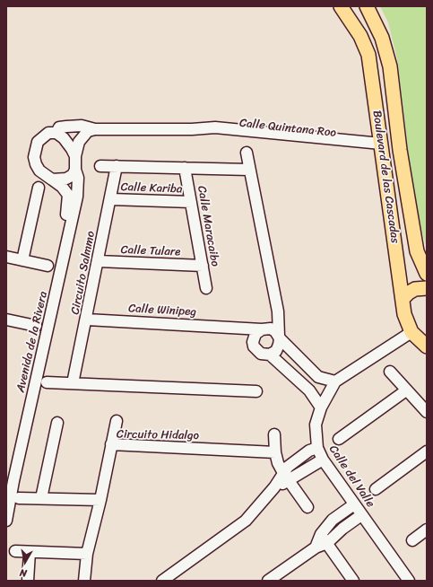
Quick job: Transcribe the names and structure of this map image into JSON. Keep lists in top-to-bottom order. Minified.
{"streets":{"main road":["Boulevard de las Cascadas"],"street":["Calle Quintana Roo","Calle Kariba","Calle Maracaibo","Calle Tulare","Circuito Salmmo","Calle Winipeg","Avenida de la Rivera","Circuito Hidalgo","Calle del Valle"]},"crossings":[["Calle Quintana Roo","Boulevard de las Cascadas"],["Calle Quintana Roo","Avenida de la Rivera"],["Boulevard de las Cascadas","Calle del Valle"],["Calle Kariba","Calle Maracaibo"],["Calle Kariba","Circuito Salmmo"],["Calle Maracaibo","Calle Tulare"],["Calle Tulare","Circuito Salmmo"],["Circuito Salmmo","Calle Winipeg"]],"north":"bottom"}
